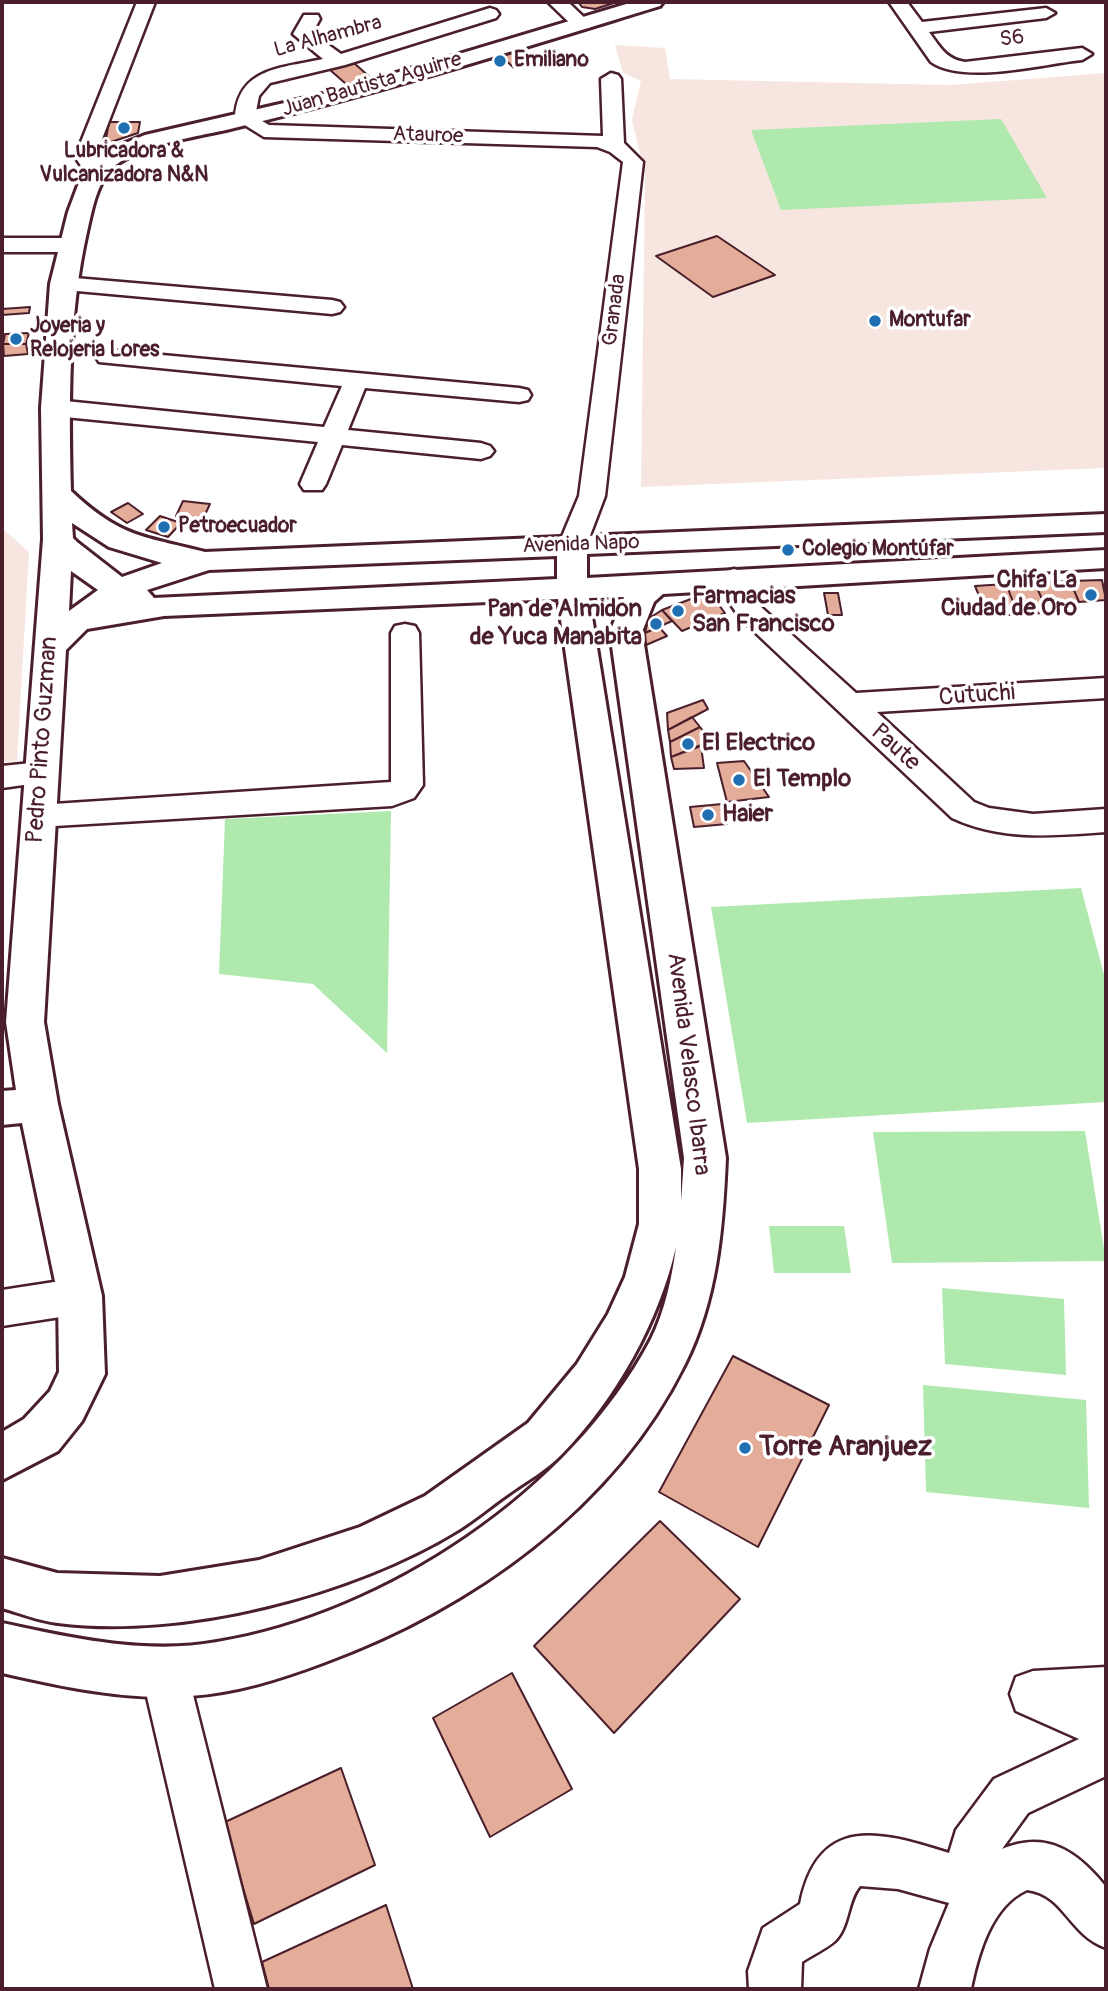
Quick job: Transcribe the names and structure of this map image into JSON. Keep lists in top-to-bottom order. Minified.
{"streets":{"main road":["Juan Bautista Aguirre","Avenida Napo","Pedro Pinto Guzman","Avenida Velasco Ibarra"],"street":["La Alhambra","S6","Atauroe","Granada","Cutuchi","Paute"]},"crossings":[["La Alhambra","Juan Bautista Aguirre"],["La Alhambra","Atauroe"],["Juan Bautista Aguirre","Atauroe"],["Juan Bautista Aguirre","Pedro Pinto Guzman"],["Atauroe","Granada"],["Granada","Avenida Napo"],["Granada","Avenida Velasco Ibarra"],["Avenida Napo","Pedro Pinto Guzman"],["Avenida Napo","Paute"],["Avenida Napo","Avenida Velasco Ibarra"],["Cutuchi","Paute"]],"places":["Emiliano","Lubricadora & Vulcanizadora N&N","Montufar","Joyeria y Relojeria Lores","Petroecuador","Colegio Montúfar","Chifa La Ciudad de Oro","Farmacias San Francisco","Pan de Almidon de Yuca Manabita","El Electrico","El Templo","Haier","Torre Aranjuez"]}
